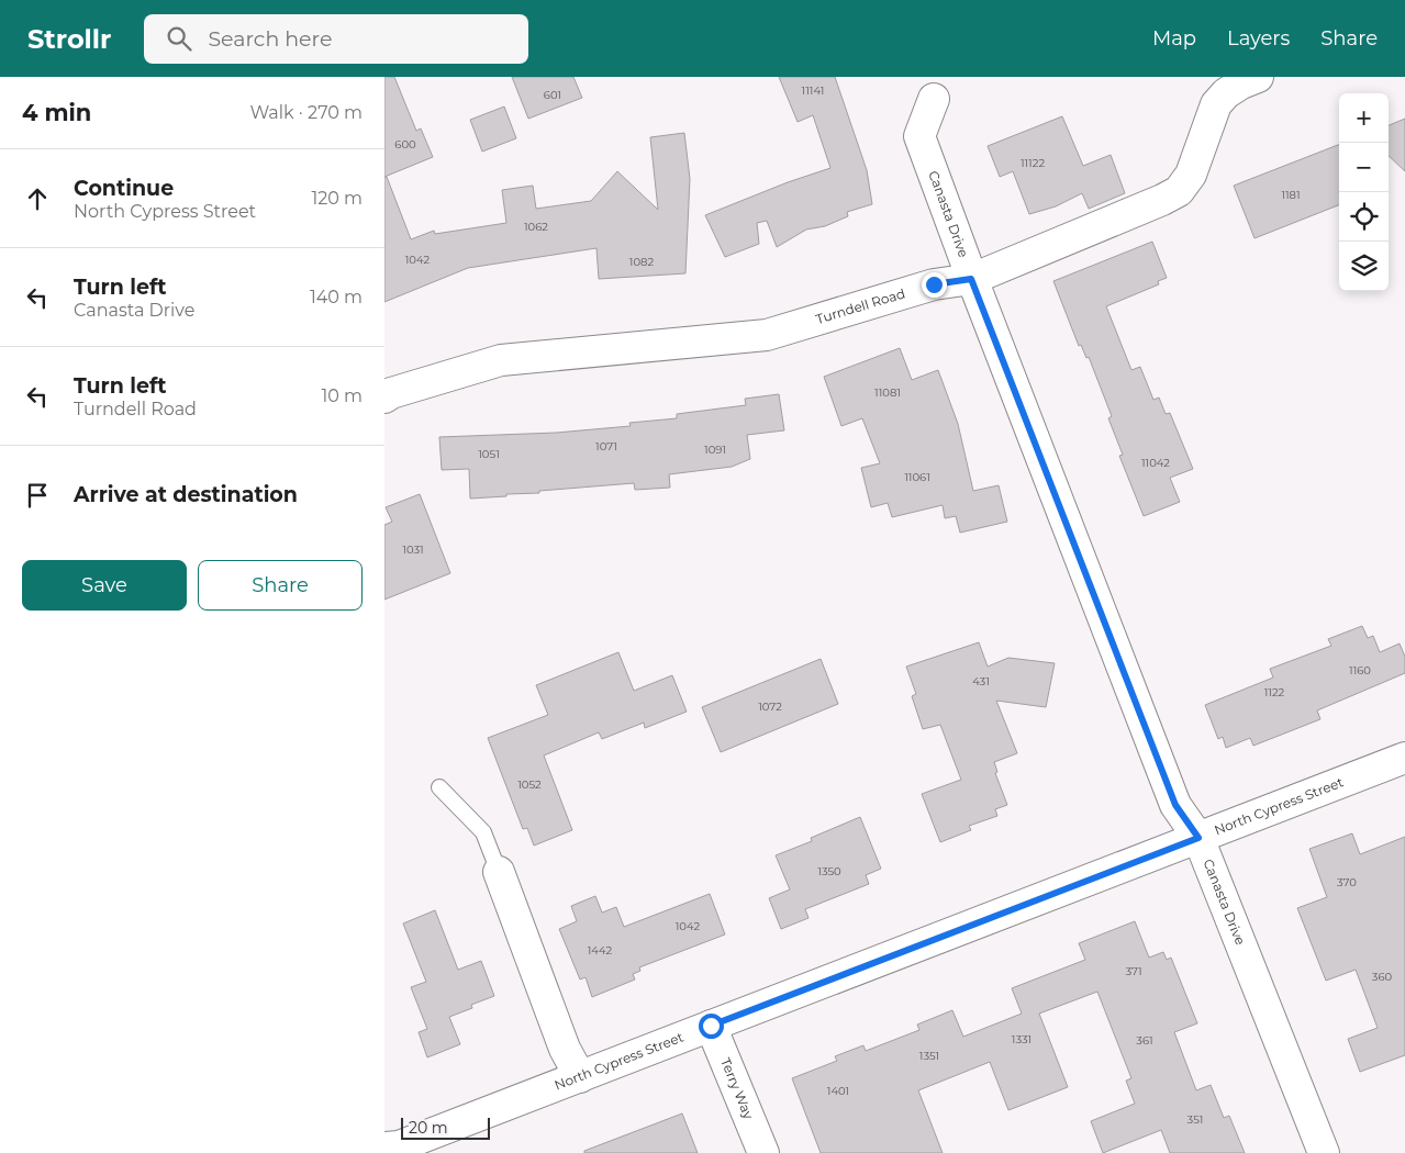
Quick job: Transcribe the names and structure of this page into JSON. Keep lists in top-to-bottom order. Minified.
{"streets":{"street":["Canasta Drive","Turndell Road","North Cypress Street","Terry Way"]},"crossings":[["Canasta Drive","Turndell Road"],["Canasta Drive","North Cypress Street"],["North Cypress Street","Terry Way"]],"house_numbers":["11141","601","600","11122","1181","1062","1042","1082","11081","1071","1091","1051","11042","11061","1031","1160","431","1122","1072","1052","1350","370","1042","1442","371","360","1331","361","1351","1401","351"],"scale_bar":"20 m","page":{"header":"Strollr","search":"Search here","nav":["Map","Layers","Share"],"heading":["4 min","Walk · 270 m"],"map_buttons":["+","−"],"list":[["Continue","North Cypress Street","120 m"],["Turn left","Canasta Drive","140 m"],["Turn left","Turndell Road","10 m"],"Arrive at destination"],"buttons":["Save","Share"],"scale":"20 m"}}
